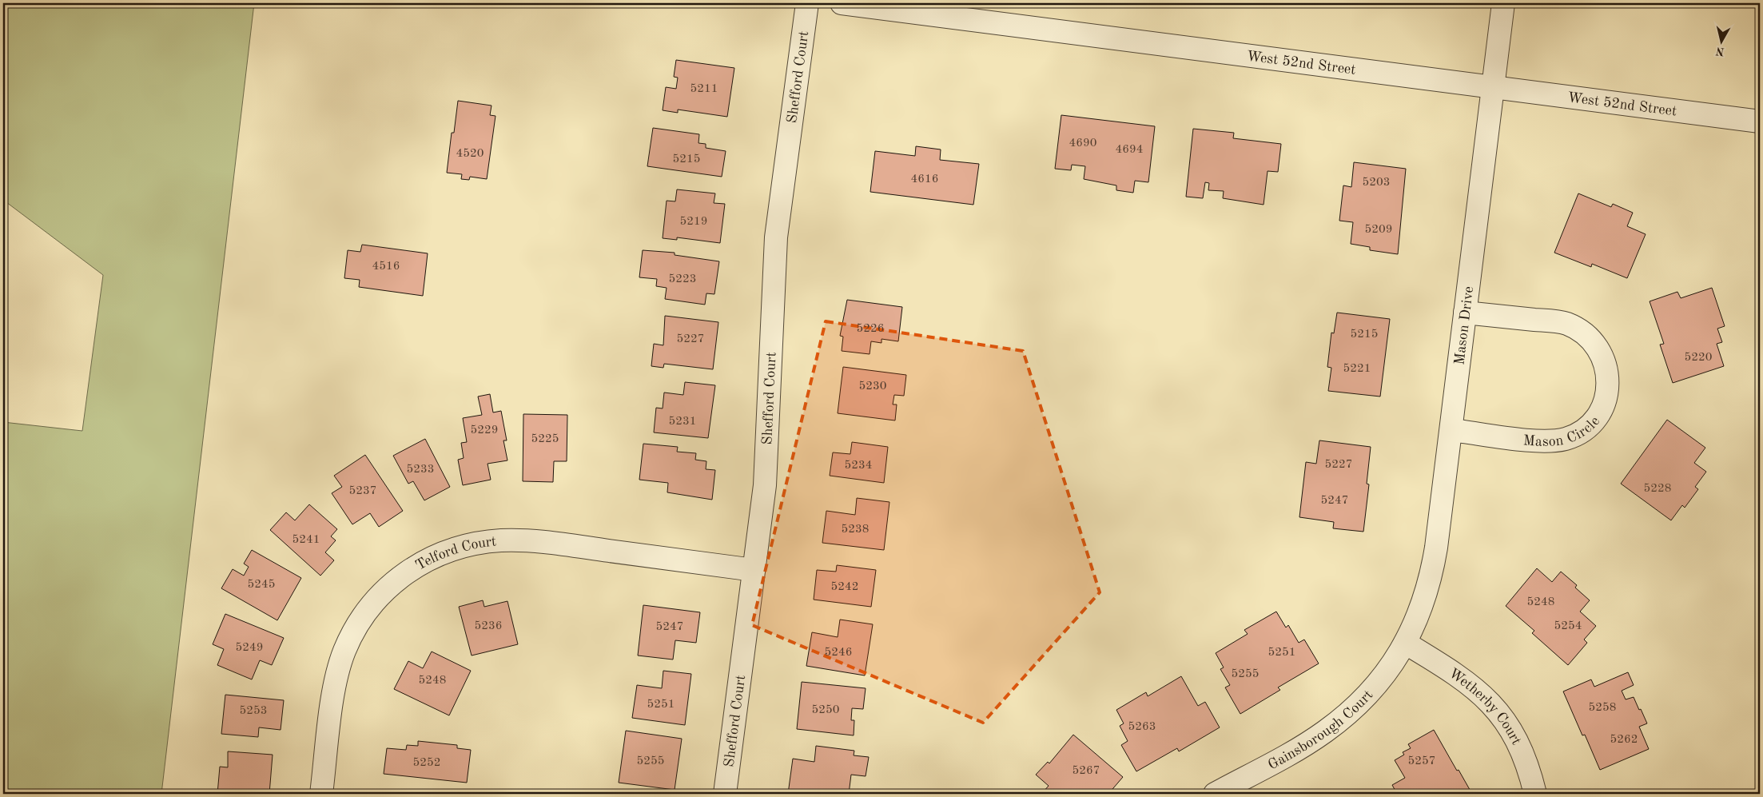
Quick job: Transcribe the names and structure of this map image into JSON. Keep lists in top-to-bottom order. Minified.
{"streets":{"street":["West 52nd Street","Shefford Court","Mason Drive","Mason Circle","Telford Court","Wetherby Court","Gainsborough Court"]},"crossings":[["West 52nd Street","Mason Drive"],["Shefford Court","Telford Court"],["Mason Drive","Mason Circle"],["Mason Drive","Wetherby Court"],["Mason Drive","Gainsborough Court"],["Wetherby Court","Gainsborough Court"]],"house_numbers":["5211","4690","4694","4520","5215","4616","5203","5219","5209","4516","5223","5226","5215","5227","5220","5221","5230","5231","5229","5225","5227","5234","5233","5228","5237","5247","5238","5241","5245","5242","5248","5236","5254","5247","5249","5246","5251","5255","5248","5251","5258","5250","5253","5263","5262","5255","5257","5252","5267"],"north":"bottom"}
